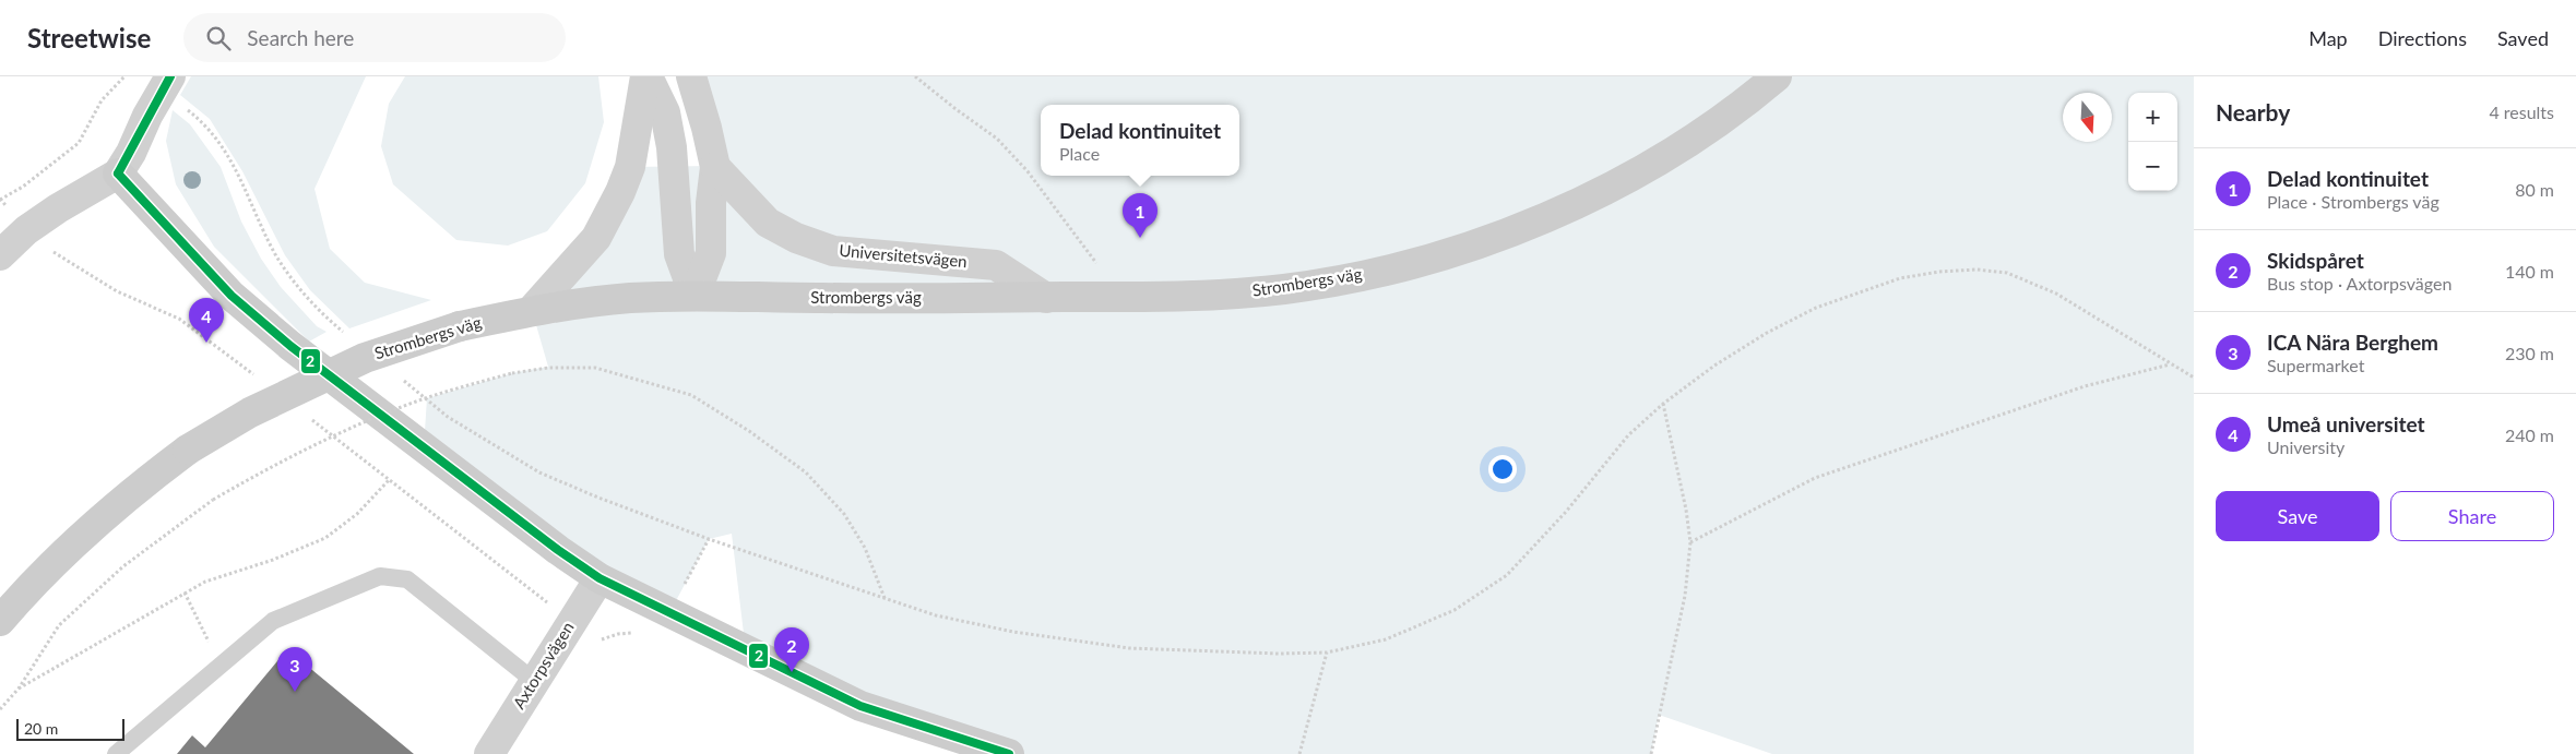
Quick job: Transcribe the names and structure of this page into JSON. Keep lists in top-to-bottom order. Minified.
{"streets":{"street":["Universitetsvägen","Strombergs väg","Axtorpsvägen"]},"crossings":[["Universitetsvägen","Strombergs väg"]],"lines":["transit line 2"],"scale_bar":"20 m","north":"bottom","page":{"header":"Streetwise","search":"Search here","nav":["Map","Directions","Saved"],"heading":["Nearby","4 results"],"map_buttons":["+","−"],"popup":["Delad kontinuitet","Place"],"list":[{"mark":"1","name":"Delad kontinuitet","note":"Place · Strombergs väg","value":"80 m"},{"mark":"2","name":"Skidspåret","note":"Bus stop · Axtorpsvägen","value":"140 m"},{"mark":"3","name":"ICA Nära Berghem","note":"Supermarket","value":"230 m"},{"mark":"4","name":"Umeå universitet","note":"University","value":"240 m"}],"pins":["1","4","2","3"],"buttons":["Save","Share"],"scale":"20 m"}}
